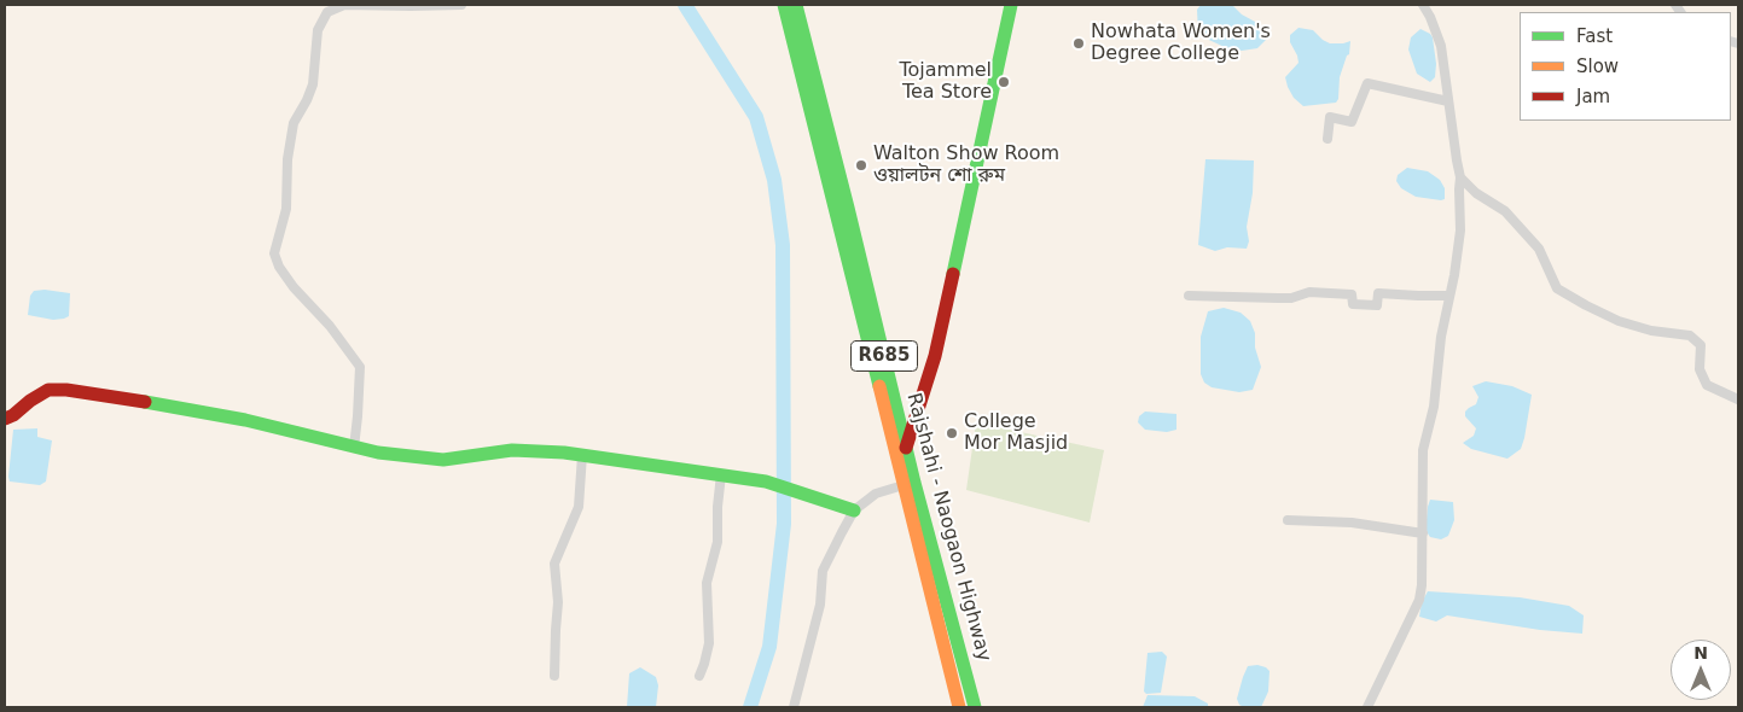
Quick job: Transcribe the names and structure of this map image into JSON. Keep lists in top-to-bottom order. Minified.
{"streets":{"main road":["R685","Rajshahi - Naogaon Highway"]},"places":["Nowhata Women's Degree College","Tojammel Tea Store","Walton Show Room ওয়ালটন শো রুম","College Mor Masjid"],"legend":["Fast","Slow","Jam"],"north":"top"}
